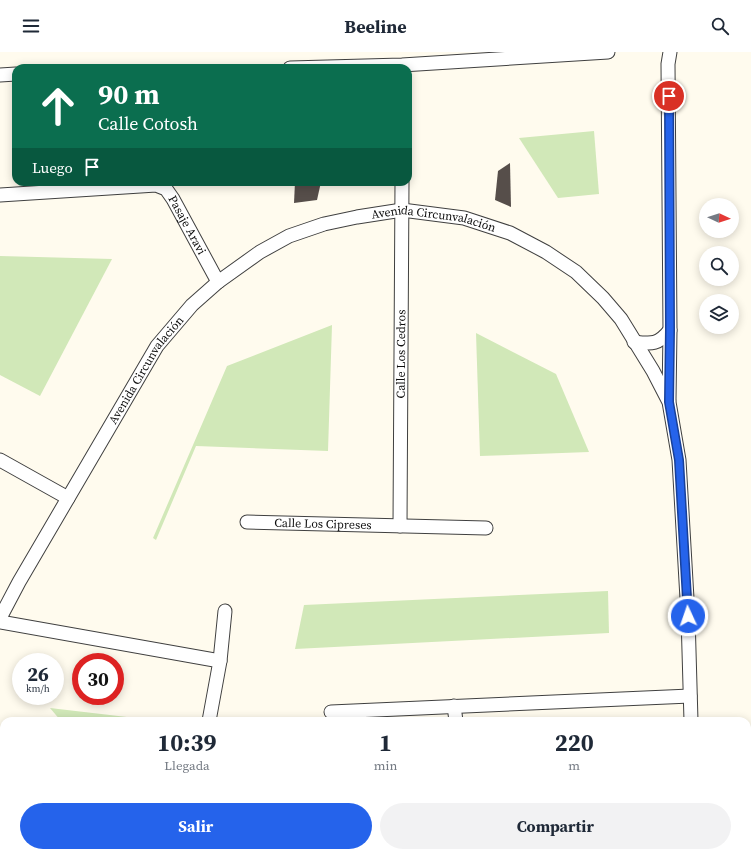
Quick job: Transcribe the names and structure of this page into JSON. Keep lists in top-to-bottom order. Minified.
{"streets":{"street":["Avenida Circunvalación","Pasaje Aravi","Calle Los Cedros","Calle Los Cipreses"]},"crossings":[["Avenida Circunvalación","Pasaje Aravi"],["Avenida Circunvalación","Calle Los Cedros"],["Calle Los Cedros","Calle Los Cipreses"]],"north":"right","page":{"header":"Beeline","turn":["90 m","Calle Cotosh"],"then":"Luego","speed":"26 km/h","limit":"30","eta":["10:39","Llegada","1","min","220","m"],"buttons":["Salir","Compartir"]}}
